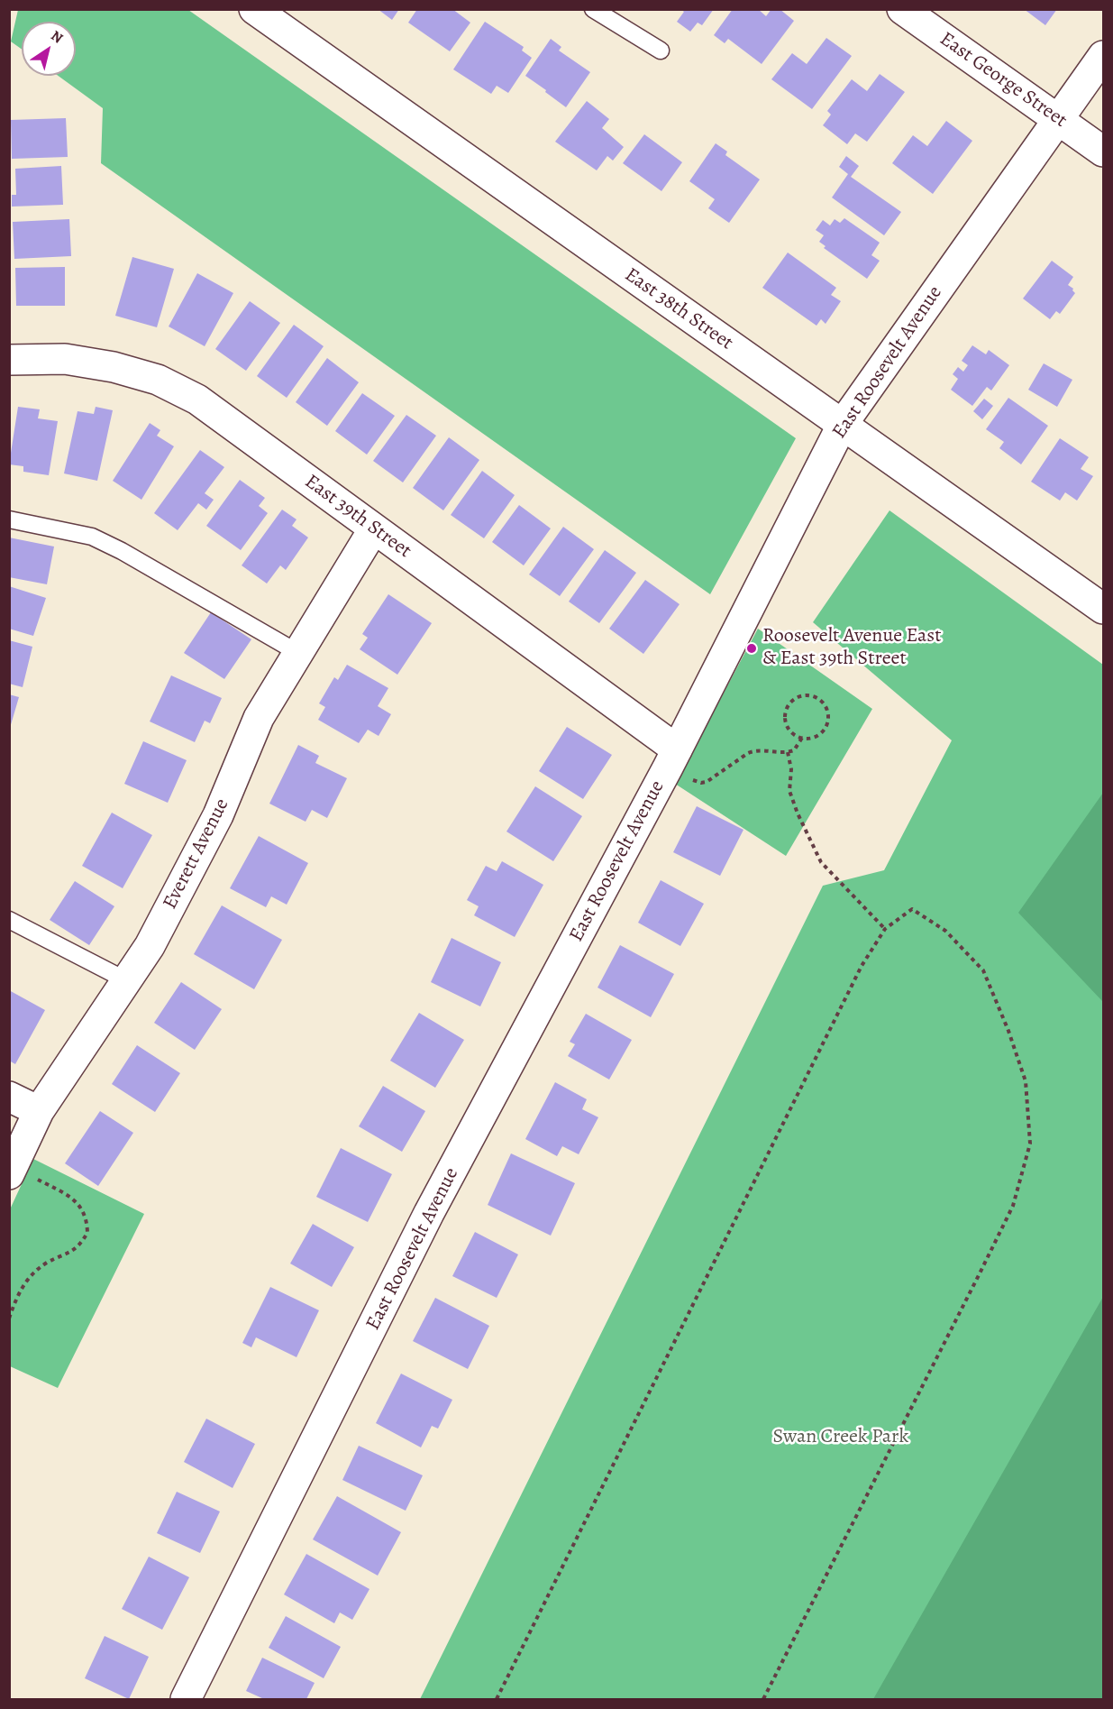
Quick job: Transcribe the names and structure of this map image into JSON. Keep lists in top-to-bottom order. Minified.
{"streets":{"street":["East George Street","East 38th Street","East Roosevelt Avenue","East 39th Street","Everett Avenue"]},"crossings":[["East George Street","East Roosevelt Avenue"],["East 38th Street","East Roosevelt Avenue"],["East Roosevelt Avenue","East 39th Street"],["East 39th Street","Everett Avenue"]],"parks":["Swan Creek Park"],"places":["Roosevelt Avenue East & East 39th Street"],"north":"top right"}
